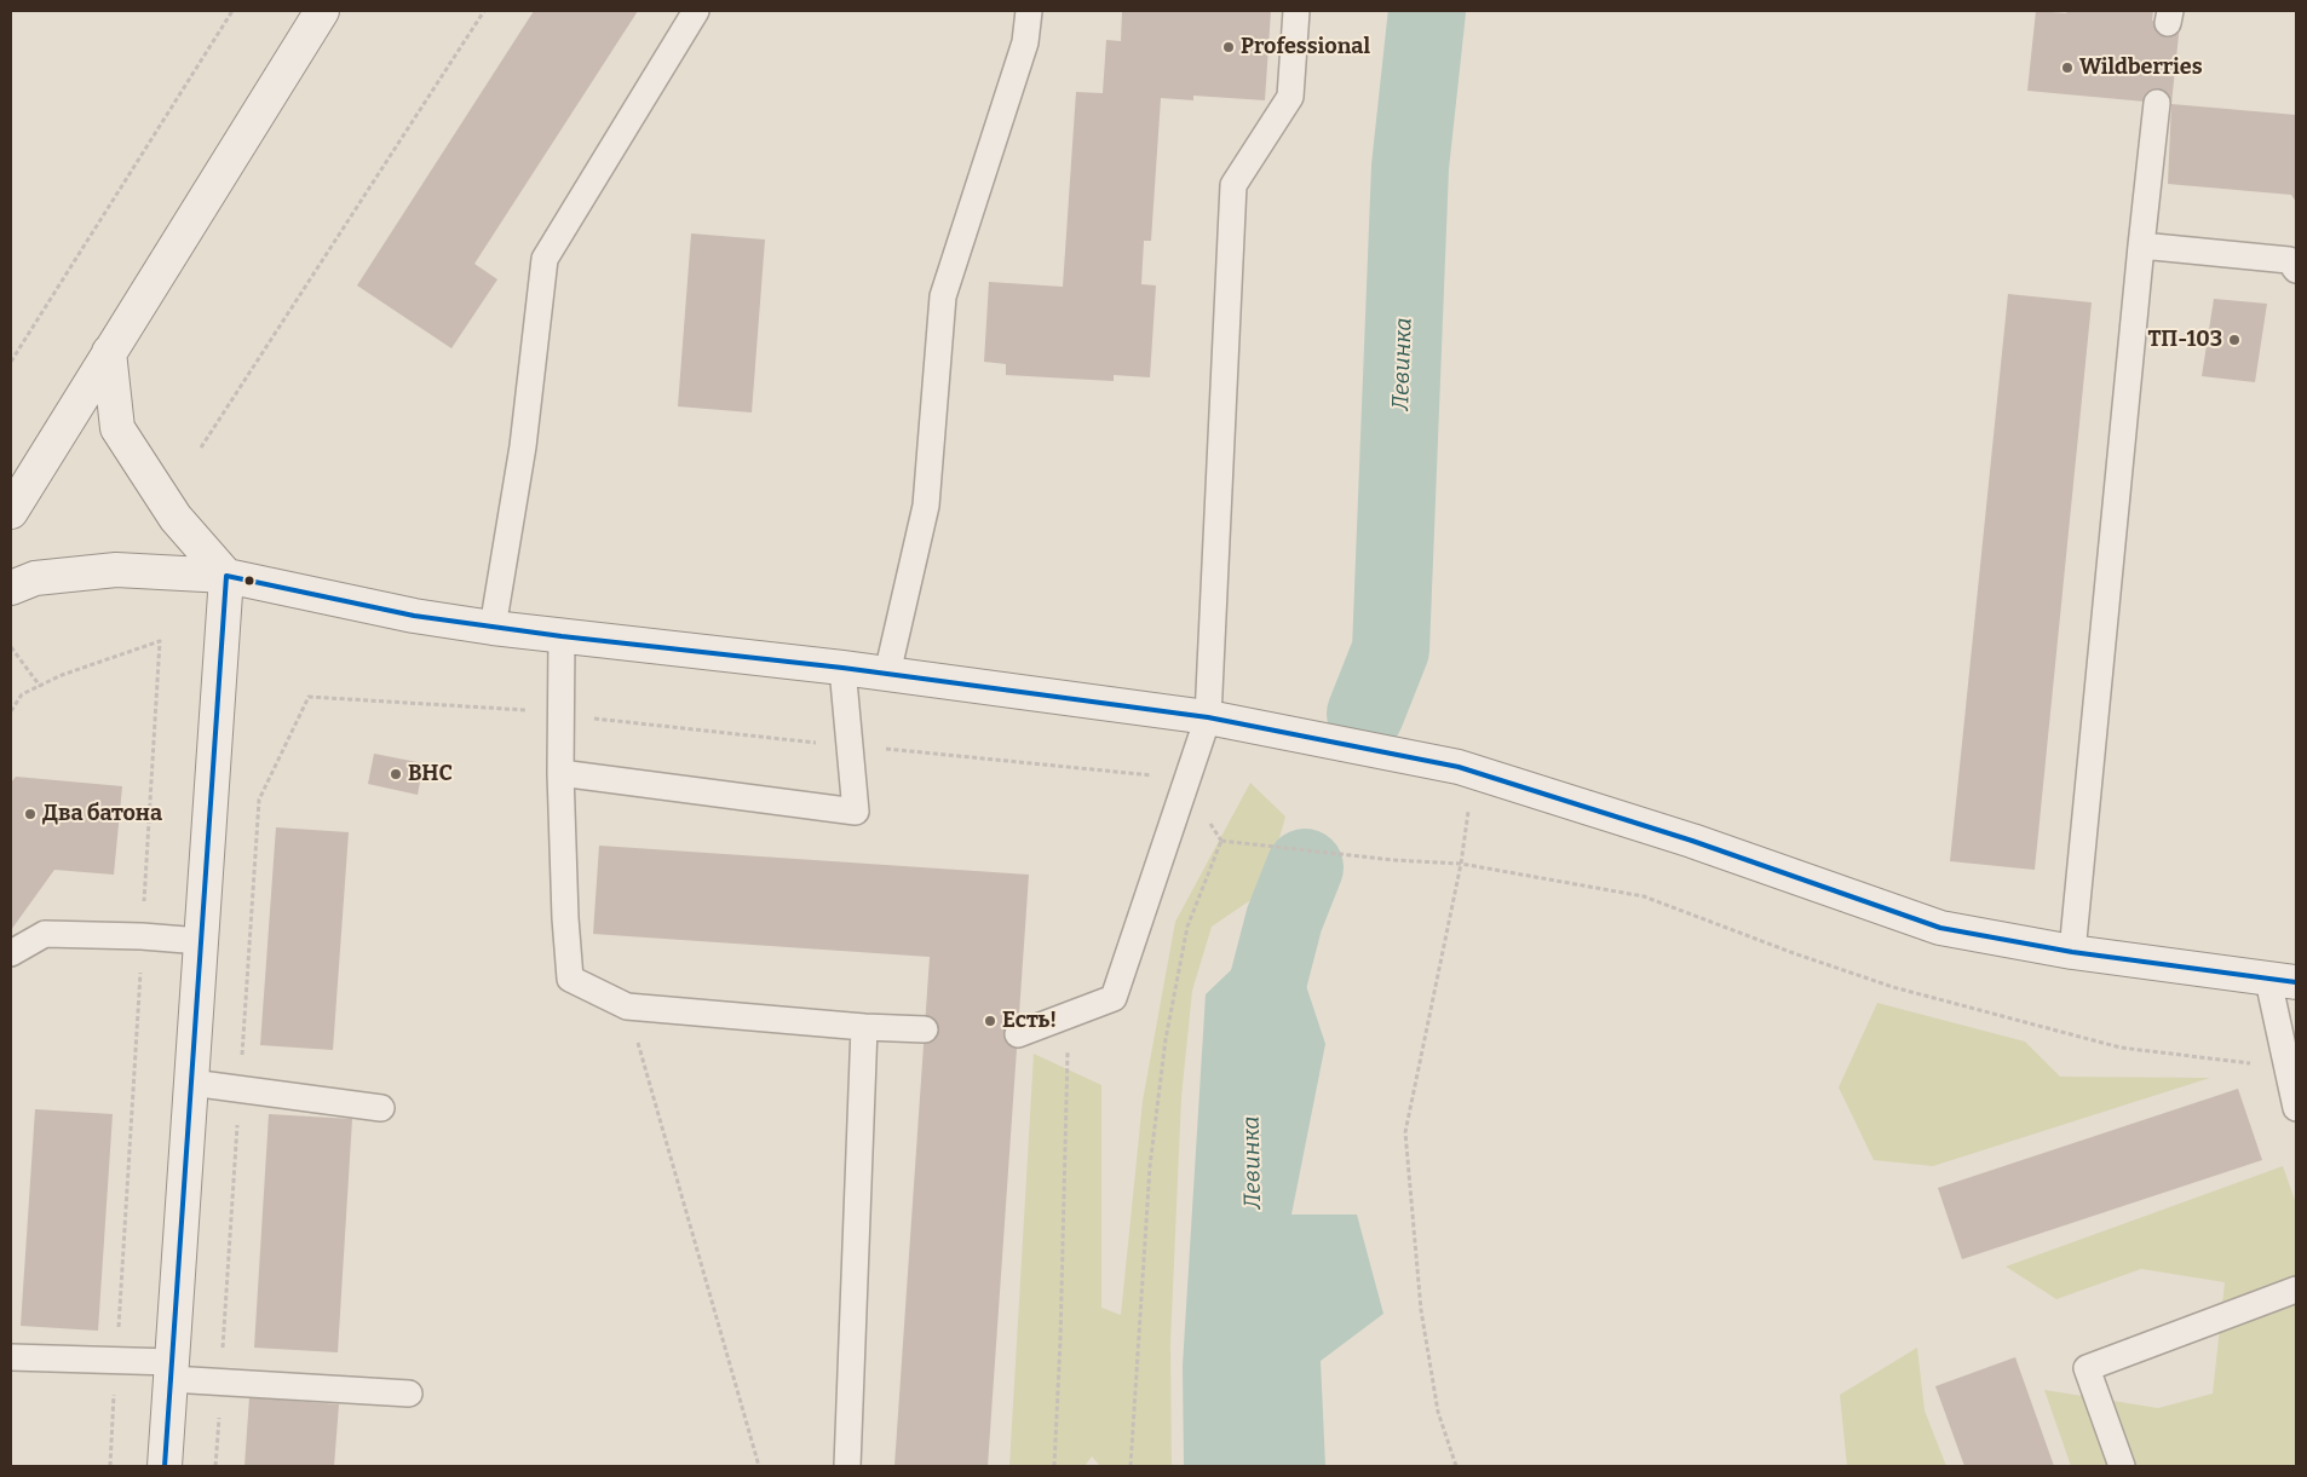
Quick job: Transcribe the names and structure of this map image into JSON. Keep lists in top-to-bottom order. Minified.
{"water":["Левинка"],"places":["Professional","Wildberries","ТП-103","ВНС","Два батона","Есть!"]}
